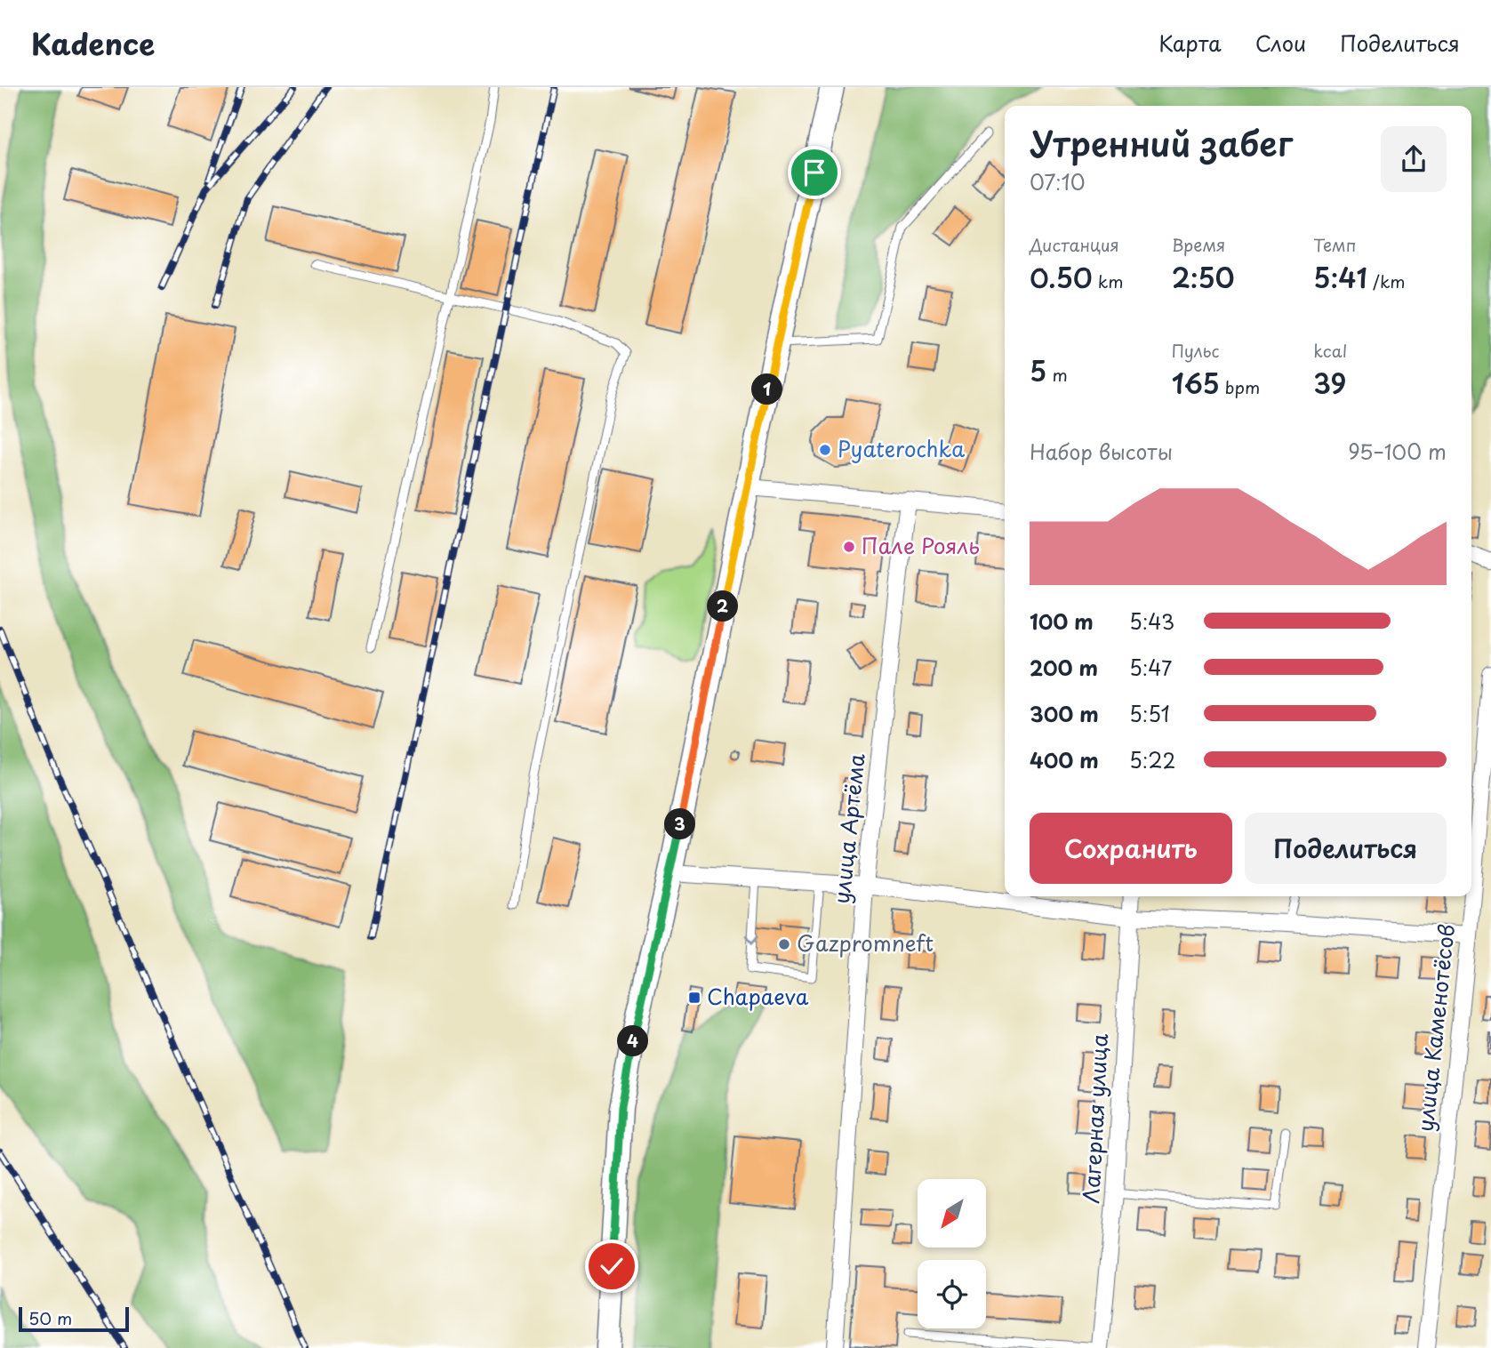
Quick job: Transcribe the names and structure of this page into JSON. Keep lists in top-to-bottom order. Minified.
{"streets":{"street":["улица Артёма","улица Каменотёсов","Лагерная улица"]},"places":{"other":["Pyaterochka","Пале Рояль","Gazpromneft"],"transit":["Chapaeva"]},"scale_bar":"50 m","north":"bottom left","page":{"header":"Kadence","nav":["Карта","Слои","Поделиться"],"heading":["Утренний забег","07:10"],"stats":[["Дистанция","0.50 km"],["Время","2:50"],["Темп","5:41 /km"],["5 m"],["Пульс","165 bpm"],["kcal","39"]],"pins":["1","2","3","4"],"chart":["Набор высоты","95–100 m"],"list":[{"name":"100 m","note":"5:43"},{"name":"200 m","note":"5:47"},{"name":"300 m","note":"5:51"},{"name":"400 m","note":"5:22"}],"buttons":["Сохранить","Поделиться"],"scale":"50 m"}}
